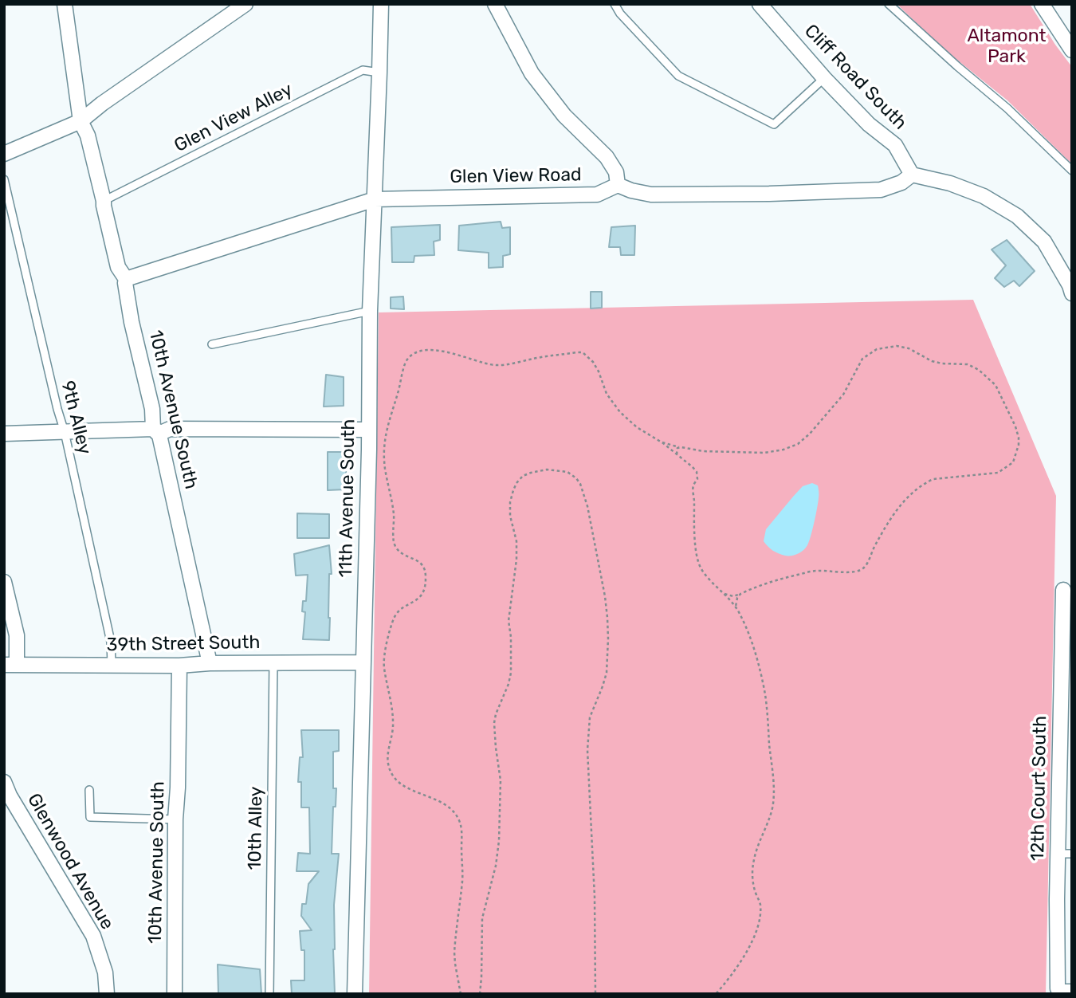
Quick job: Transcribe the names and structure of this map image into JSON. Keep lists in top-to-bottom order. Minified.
{"streets":{"street":["Cliff Road South","Glen View Road","10th Avenue South","11th Avenue South","39th Street South","12th Court South","Glenwood Avenue"],"lane":["Glen View Alley","9th Alley","10th Alley"]},"crossings":[["Glen View Alley","10th Avenue South"],["Glen View Alley","11th Avenue South"],["Glen View Road","10th Avenue South"],["Glen View Road","11th Avenue South"],["10th Avenue South","39th Street South"],["9th Alley","39th Street South"],["11th Avenue South","39th Street South"],["39th Street South","10th Alley"]],"parks":["Altamont Park"]}
